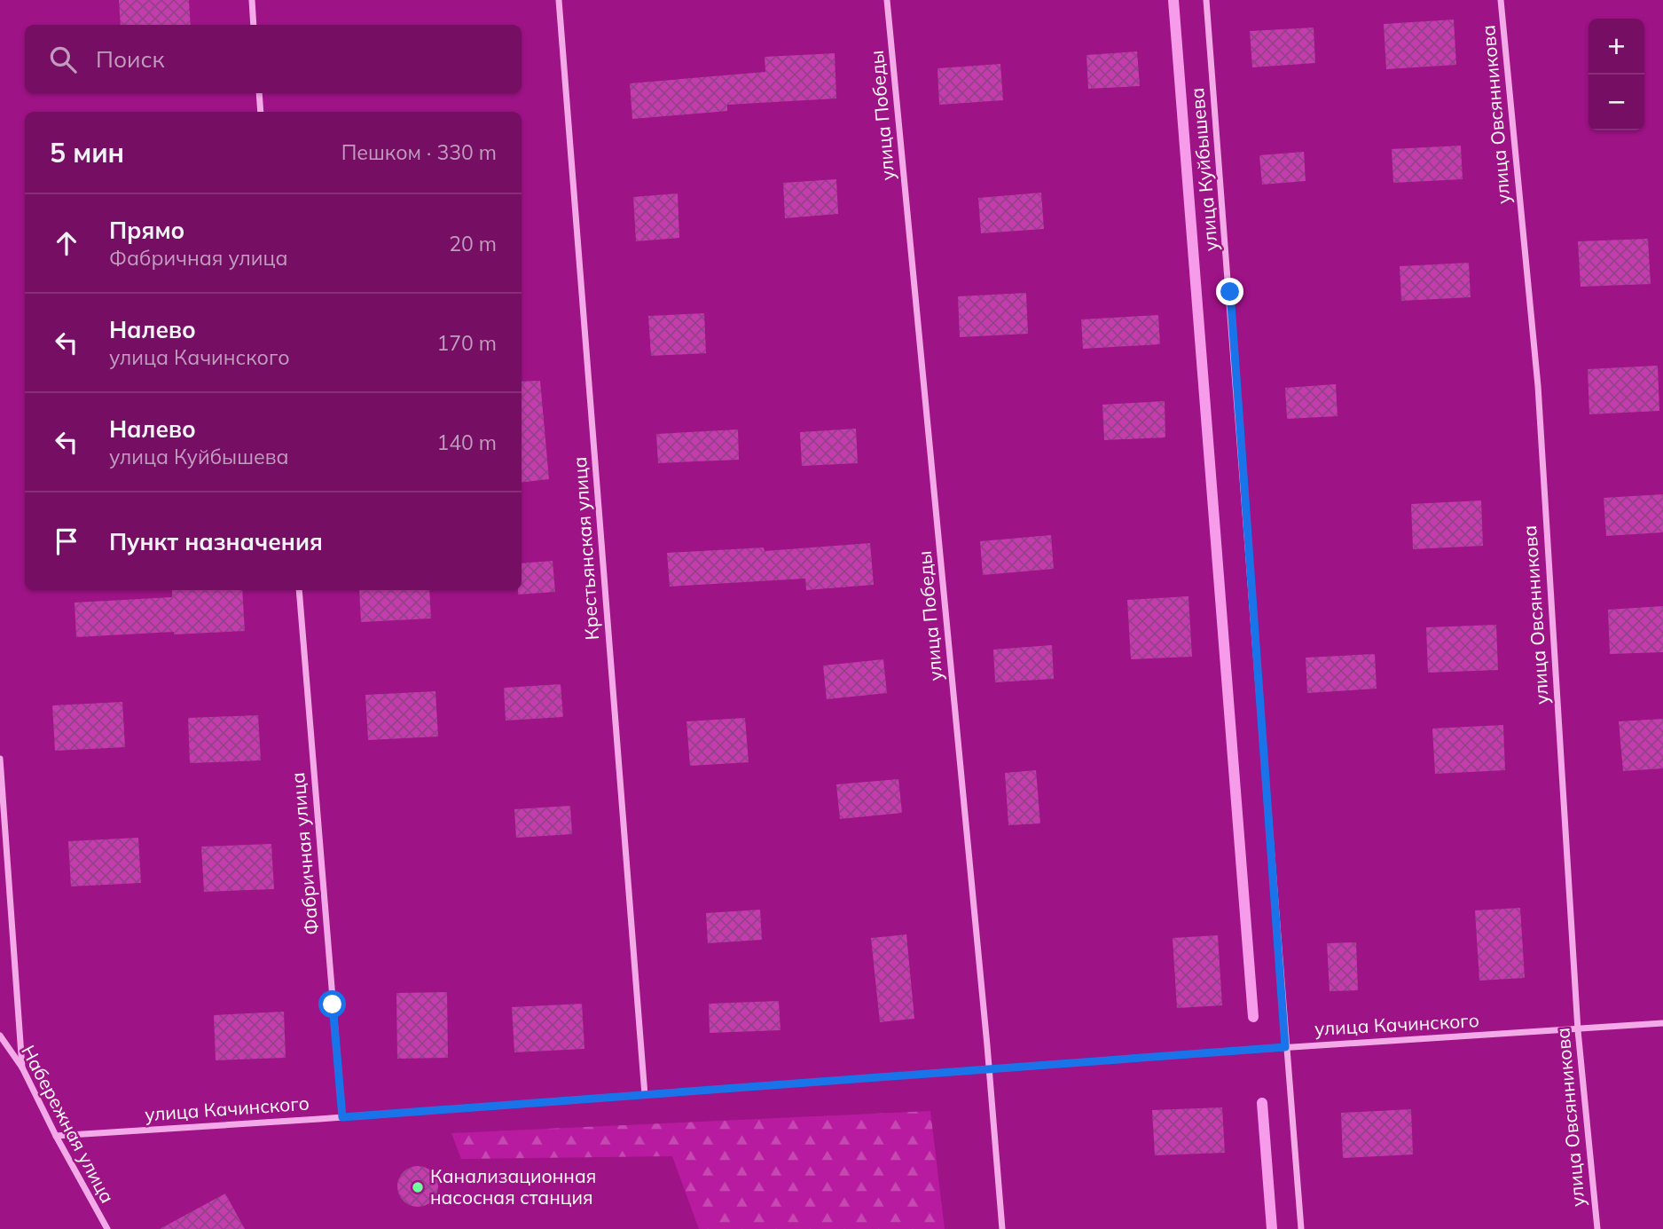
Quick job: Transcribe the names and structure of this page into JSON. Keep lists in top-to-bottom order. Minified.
{"streets":{"street":["улица Овсянникова","улица Победы","улица Куйбышева","Крестьянская улица","Фабричная улица","улица Качинского","Набережная улица"]},"crossings":[["улица Овсянникова","улица Качинского"],["улица Победы","улица Качинского"],["улица Куйбышева","улица Качинского"],["Крестьянская улица","улица Качинского"],["Фабричная улица","улица Качинского"],["улица Качинского","Набережная улица"]],"places":["Канализационная насосная станция"],"page":{"map_buttons":["+","−"],"search":"Поиск","heading":["5 мин","Пешком · 330 m"],"list":[["Прямо","Фабричная улица","20 m"],["Налево","улица Качинского","170 m"],["Налево","улица Куйбышева","140 m"],"Пункт назначения"]}}
